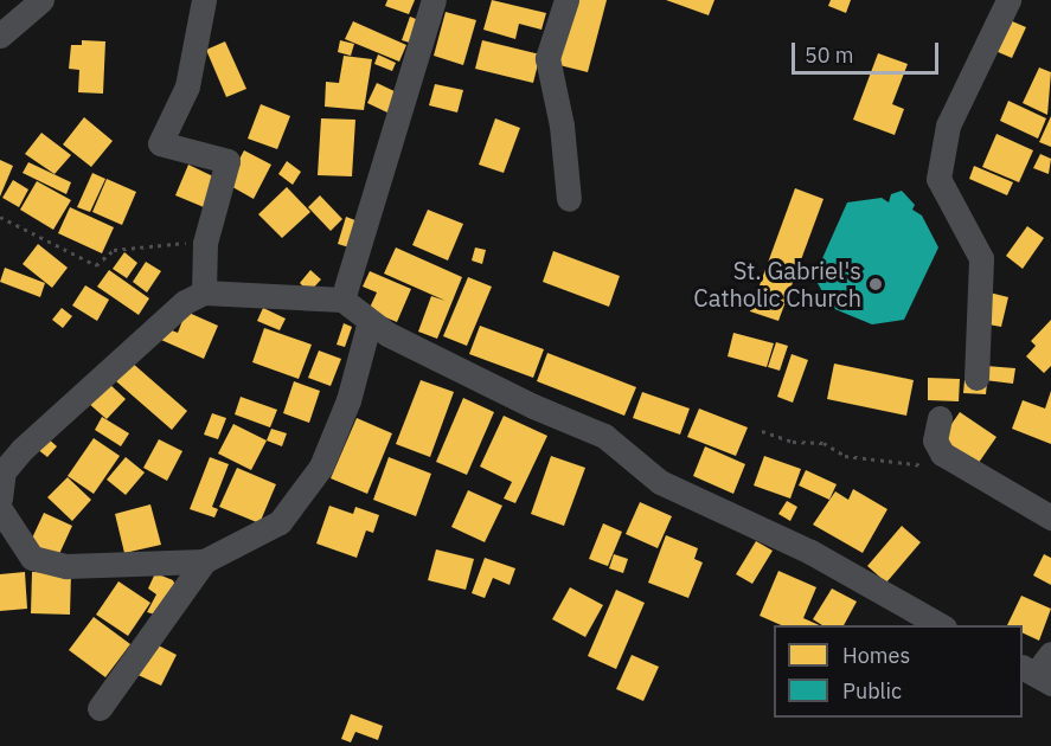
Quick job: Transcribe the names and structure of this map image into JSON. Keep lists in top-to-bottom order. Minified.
{"places":["St. Gabriel's Catholic Church"],"legend":["Homes","Public"],"scale_bar":"50 m"}
